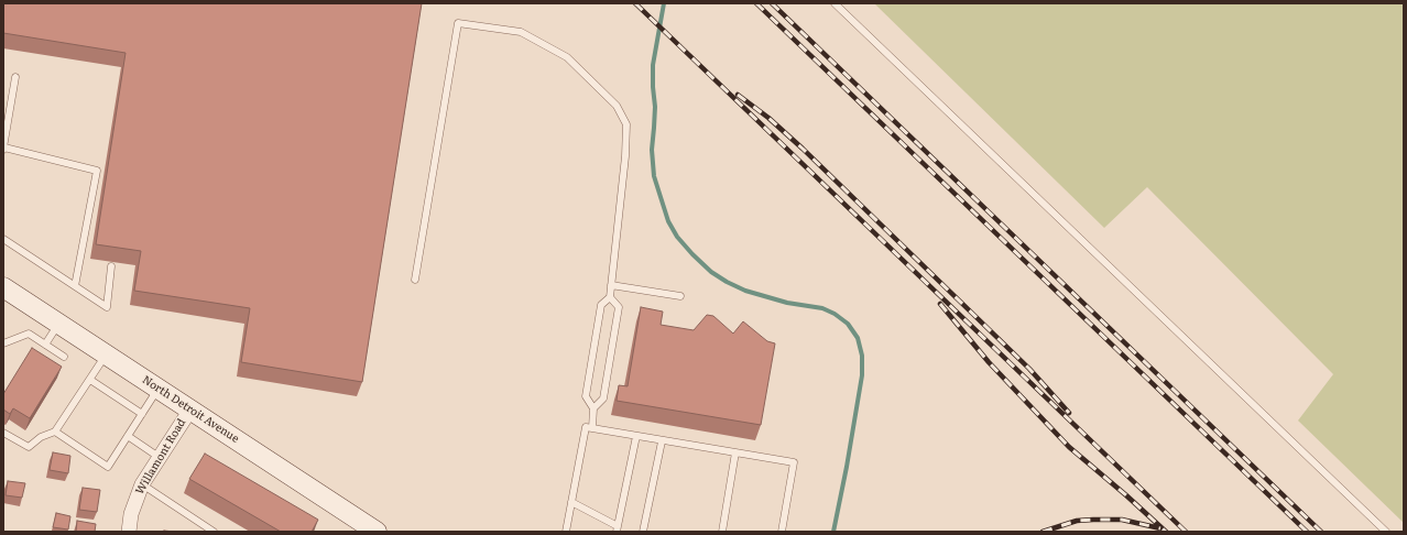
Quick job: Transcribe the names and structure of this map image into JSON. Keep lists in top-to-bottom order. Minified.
{"streets":{"main road":["North Detroit Avenue"],"street":["Willamont Road"]},"crossings":[["North Detroit Avenue","Willamont Road"]]}
